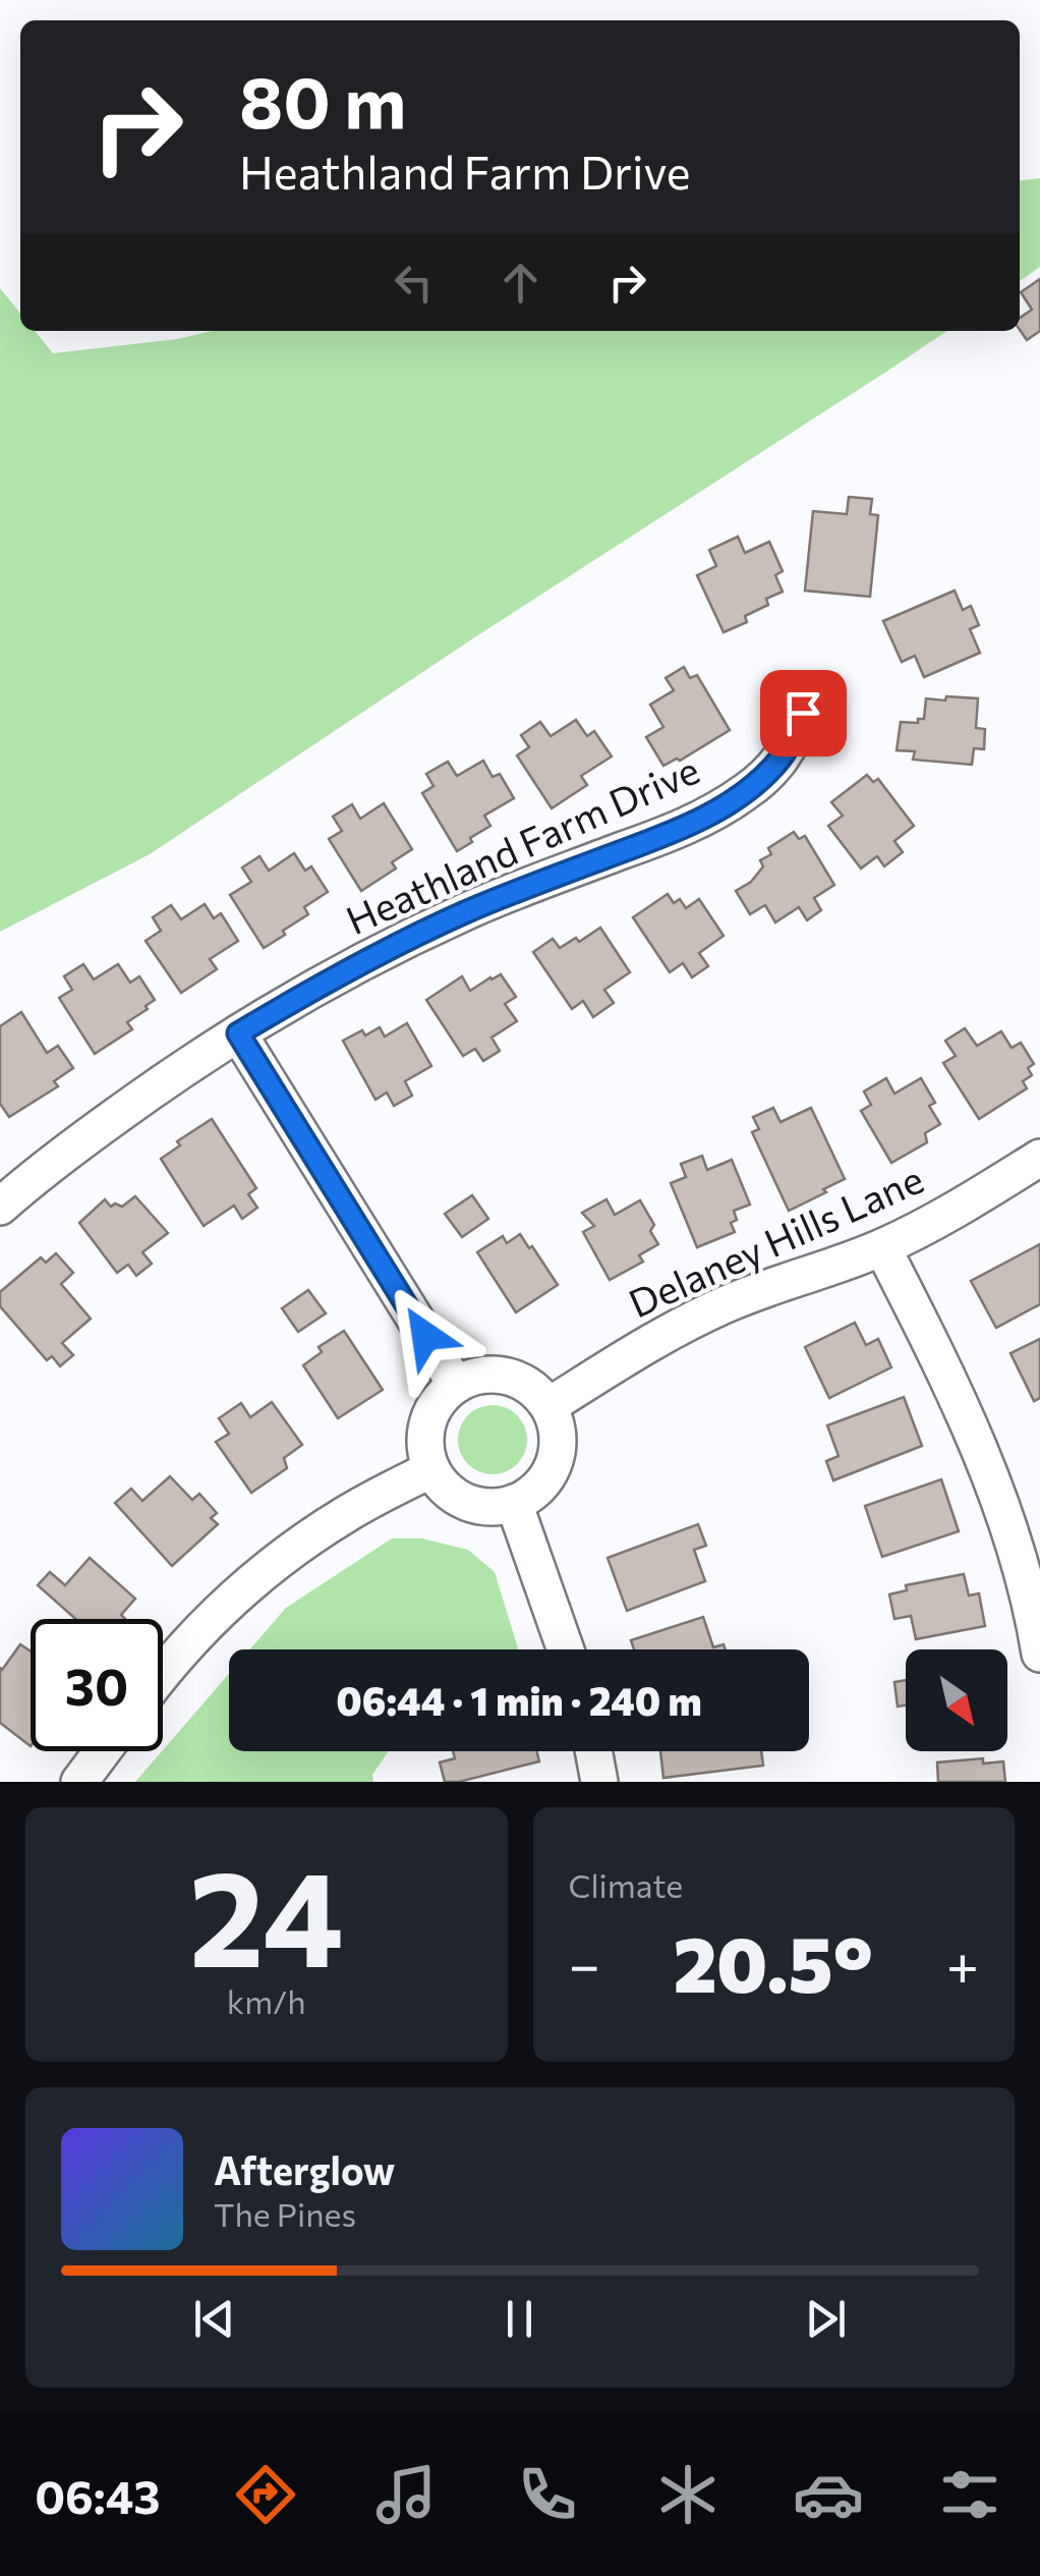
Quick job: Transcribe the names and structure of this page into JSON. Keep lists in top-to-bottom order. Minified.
{"streets":{"street":["Heathland Farm Drive","Delaney Hills Lane"]},"north":"bottom right","page":{"turn":["80 m","Heathland Farm Drive"],"limit":"30","trip":"06:44 · 1 min · 240 m","tile":[["24","km/h"],"Climate"],"heat":["−","20.5°","+"],"song":["Afterglow","The Pines"],"tabs":"06:43"}}
